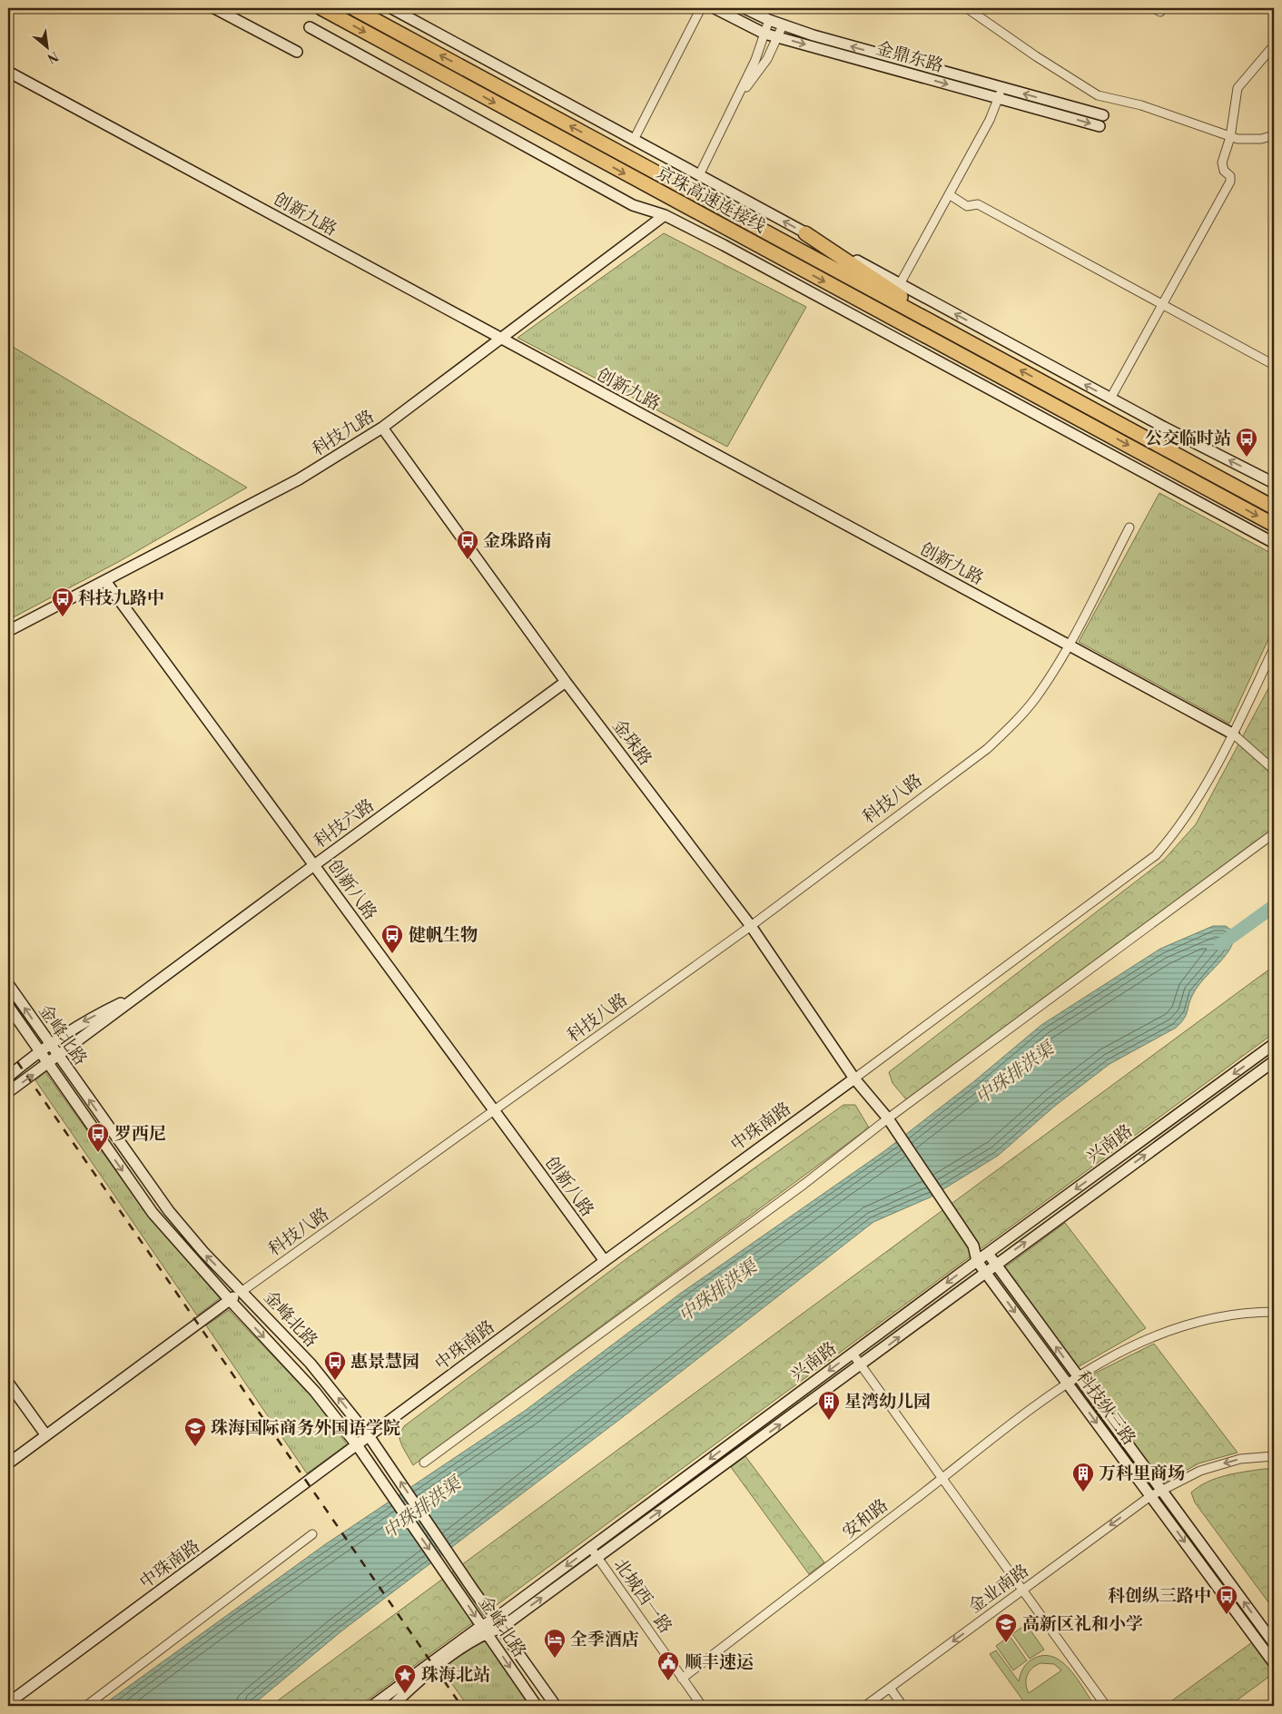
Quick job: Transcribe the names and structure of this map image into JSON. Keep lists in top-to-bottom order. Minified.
{"streets":{"highway":["京珠高速连接线"],"street":["金鼎东路","创新九路","科技九路","金珠路","科技八路","科技六路","创新八路","金峰北路","中珠南路","兴南路","科技纵三路","安和路","金业南路","北城西一路"]},"crossings":[["创新九路","科技九路"],["创新九路","科技八路"],["科技九路","金珠路"],["科技九路","创新八路"],["金珠路","科技八路"],["金珠路","科技六路"],["金珠路","中珠南路"],["科技八路","创新八路"],["科技八路","金峰北路"],["科技六路","创新八路"],["科技六路","金峰北路"],["创新八路","中珠南路"],["金峰北路","中珠南路"],["金峰北路","兴南路"],["兴南路","科技纵三路"],["兴南路","北城西一路"],["科技纵三路","安和路"],["科技纵三路","金业南路"],["安和路","北城西一路"]],"one_way":["金业南路"],"water":["中珠排洪渠"],"places":{"bus stop":["公交临时站","金珠路南","科技九路中","健帆生物","罗西尼","惠景慧园","科创纵三路中"],"building":["星湾幼儿园","万科里商场"],"school or university":["珠海国际商务外国语学院","高新区礼和小学"],"hotel":["全季酒店"],"public building":["顺丰速运"],"place":["珠海北站"]},"north":"bottom right"}
